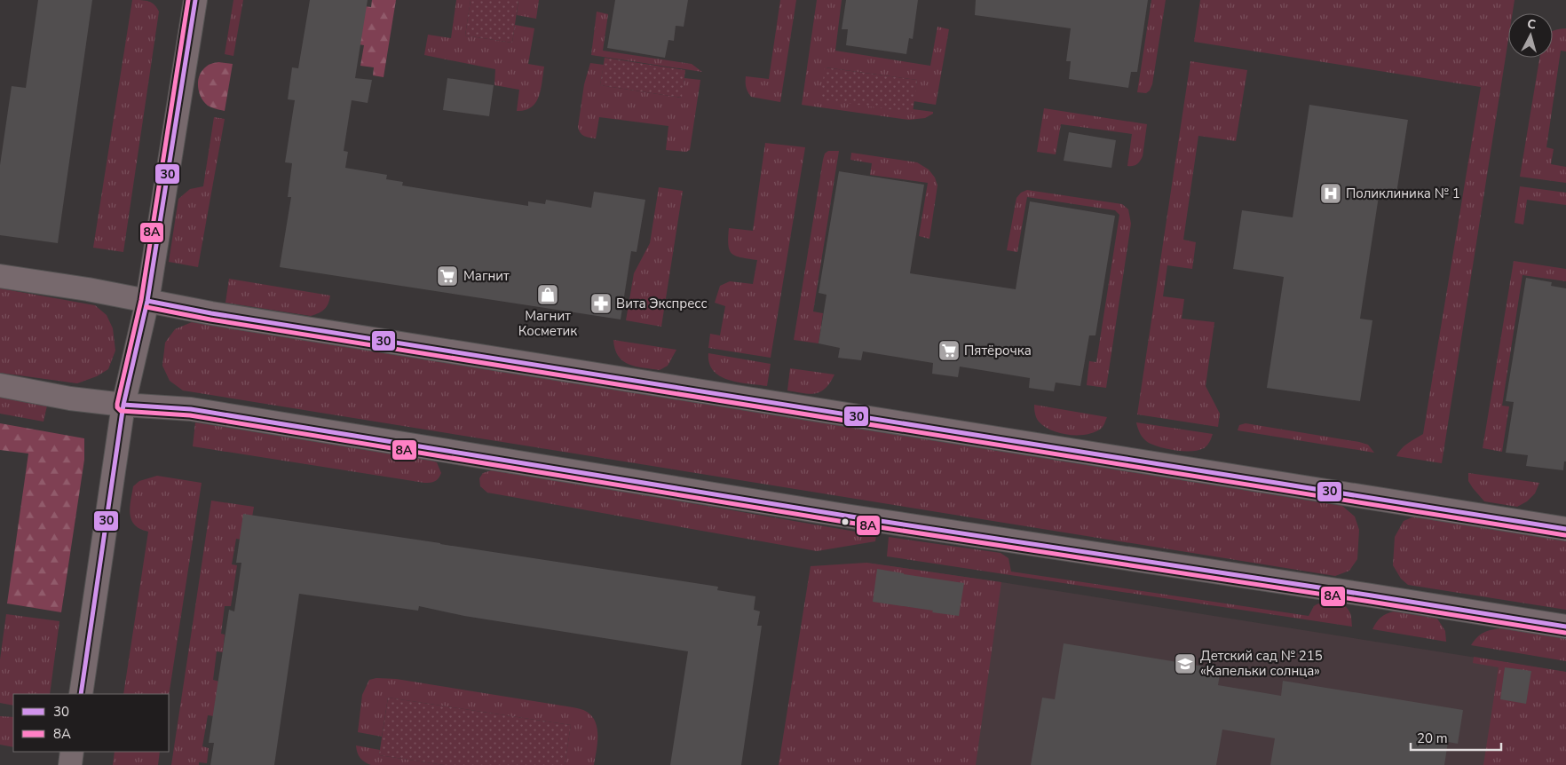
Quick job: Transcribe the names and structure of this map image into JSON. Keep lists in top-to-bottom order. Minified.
{"places":{"hospital":["Поликлиника № 1"],"supermarket":["Магнит","Пятёрочка"],"shop":["Магнит Косметик"],"pharmacy":["Вита Экспресс"],"school or university":["Детский сад № 215 «Капельки солнца»"]},"lines":["transit line 30","transit line 8А"],"legend":["30","8А"],"scale_bar":"20 m","north":"top"}
